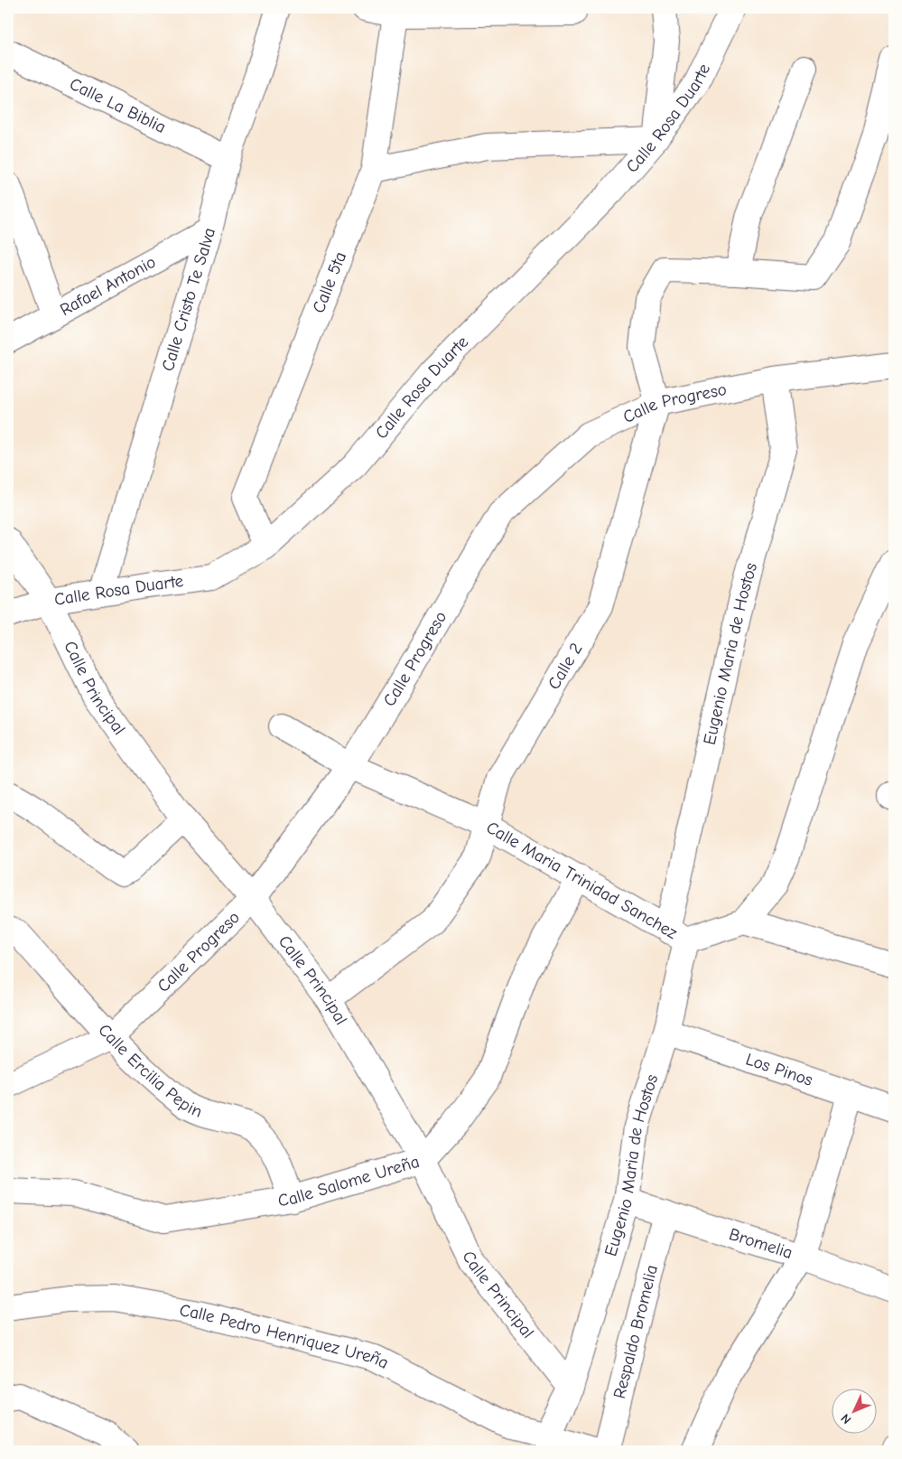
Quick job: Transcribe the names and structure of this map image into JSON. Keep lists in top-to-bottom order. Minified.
{"streets":{"street":["Calle La Biblia","Calle Rosa Duarte","Calle 5ta","Rafael Antonio","Calle Cristo Te Salva","Calle Progreso","Eugenio Maria de Hostos","Calle 2","Calle Principal","Calle Maria Trinidad Sanchez","Calle Ercilia Pepin","Los Pinos","Calle Salome Ureña","Bromelia","Respaldo Bromelia","Calle Pedro Henriquez Ureña"]},"crossings":[["Calle La Biblia","Calle Cristo Te Salva"],["Calle Rosa Duarte","Calle 5ta"],["Calle Rosa Duarte","Calle Cristo Te Salva"],["Calle Rosa Duarte","Calle Principal"],["Rafael Antonio","Calle Cristo Te Salva"],["Calle Progreso","Eugenio Maria de Hostos"],["Calle Progreso","Calle 2"],["Calle Progreso","Calle Principal"],["Calle Progreso","Calle Maria Trinidad Sanchez"],["Calle Progreso","Calle Ercilia Pepin"],["Eugenio Maria de Hostos","Calle Principal"],["Eugenio Maria de Hostos","Calle Maria Trinidad Sanchez"],["Eugenio Maria de Hostos","Los Pinos"],["Eugenio Maria de Hostos","Bromelia"],["Calle 2","Calle Principal"],["Calle 2","Calle Maria Trinidad Sanchez"],["Calle Principal","Calle Salome Ureña"],["Calle Maria Trinidad Sanchez","Calle Salome Ureña"],["Calle Ercilia Pepin","Calle Salome Ureña"],["Bromelia","Respaldo Bromelia"]],"north":"bottom left"}
